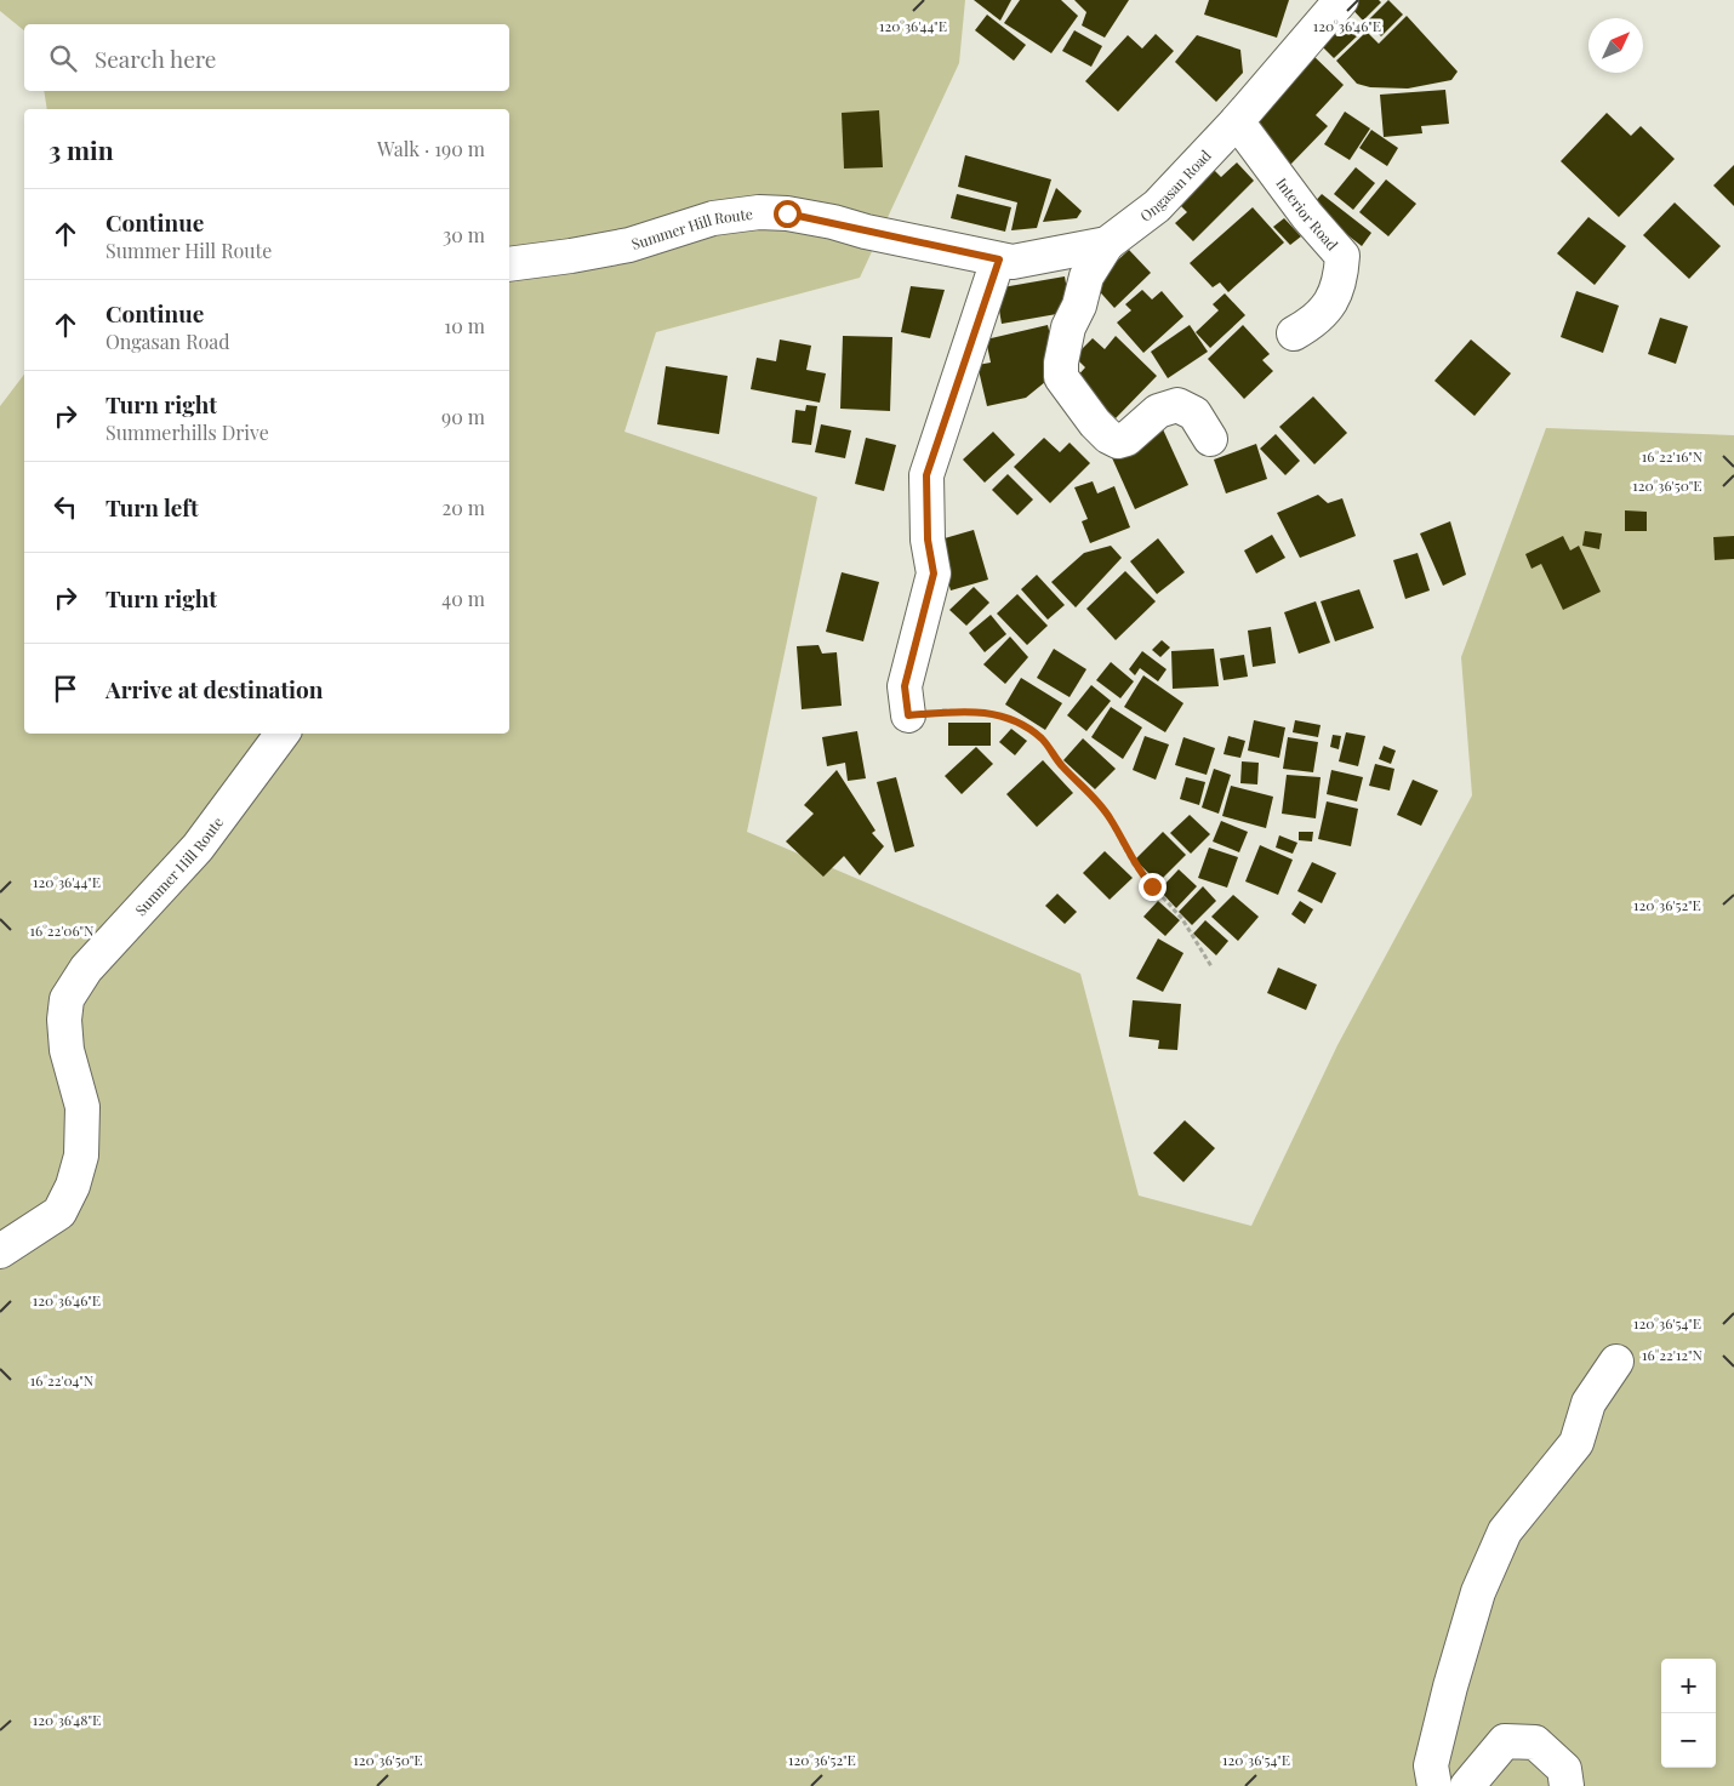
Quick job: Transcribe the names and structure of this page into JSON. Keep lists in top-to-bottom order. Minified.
{"streets":{"street":["Ongasan Road","Interior Road","Summer Hill Route"]},"crossings":[["Ongasan Road","Interior Road"],["Ongasan Road","Summer Hill Route"]],"north":"top right","page":{"search":"Search here","heading":["3 min","Walk · 190 m"],"list":[["Continue","Summer Hill Route","30 m"],["Continue","Ongasan Road","10 m"],["Turn right","Summerhills Drive","90 m"],["Turn left","20 m"],["Turn right","40 m"],"Arrive at destination"],"map_buttons":["+","−"]},"coordinates":["120°36'44\"E","120°36'46\"E","16°22'16\"N","120°36'50\"E","120°36'52\"E","16°22'06\"N","120°36'54\"E","16°22'12\"N","16°22'04\"N","120°36'48\"E"]}
